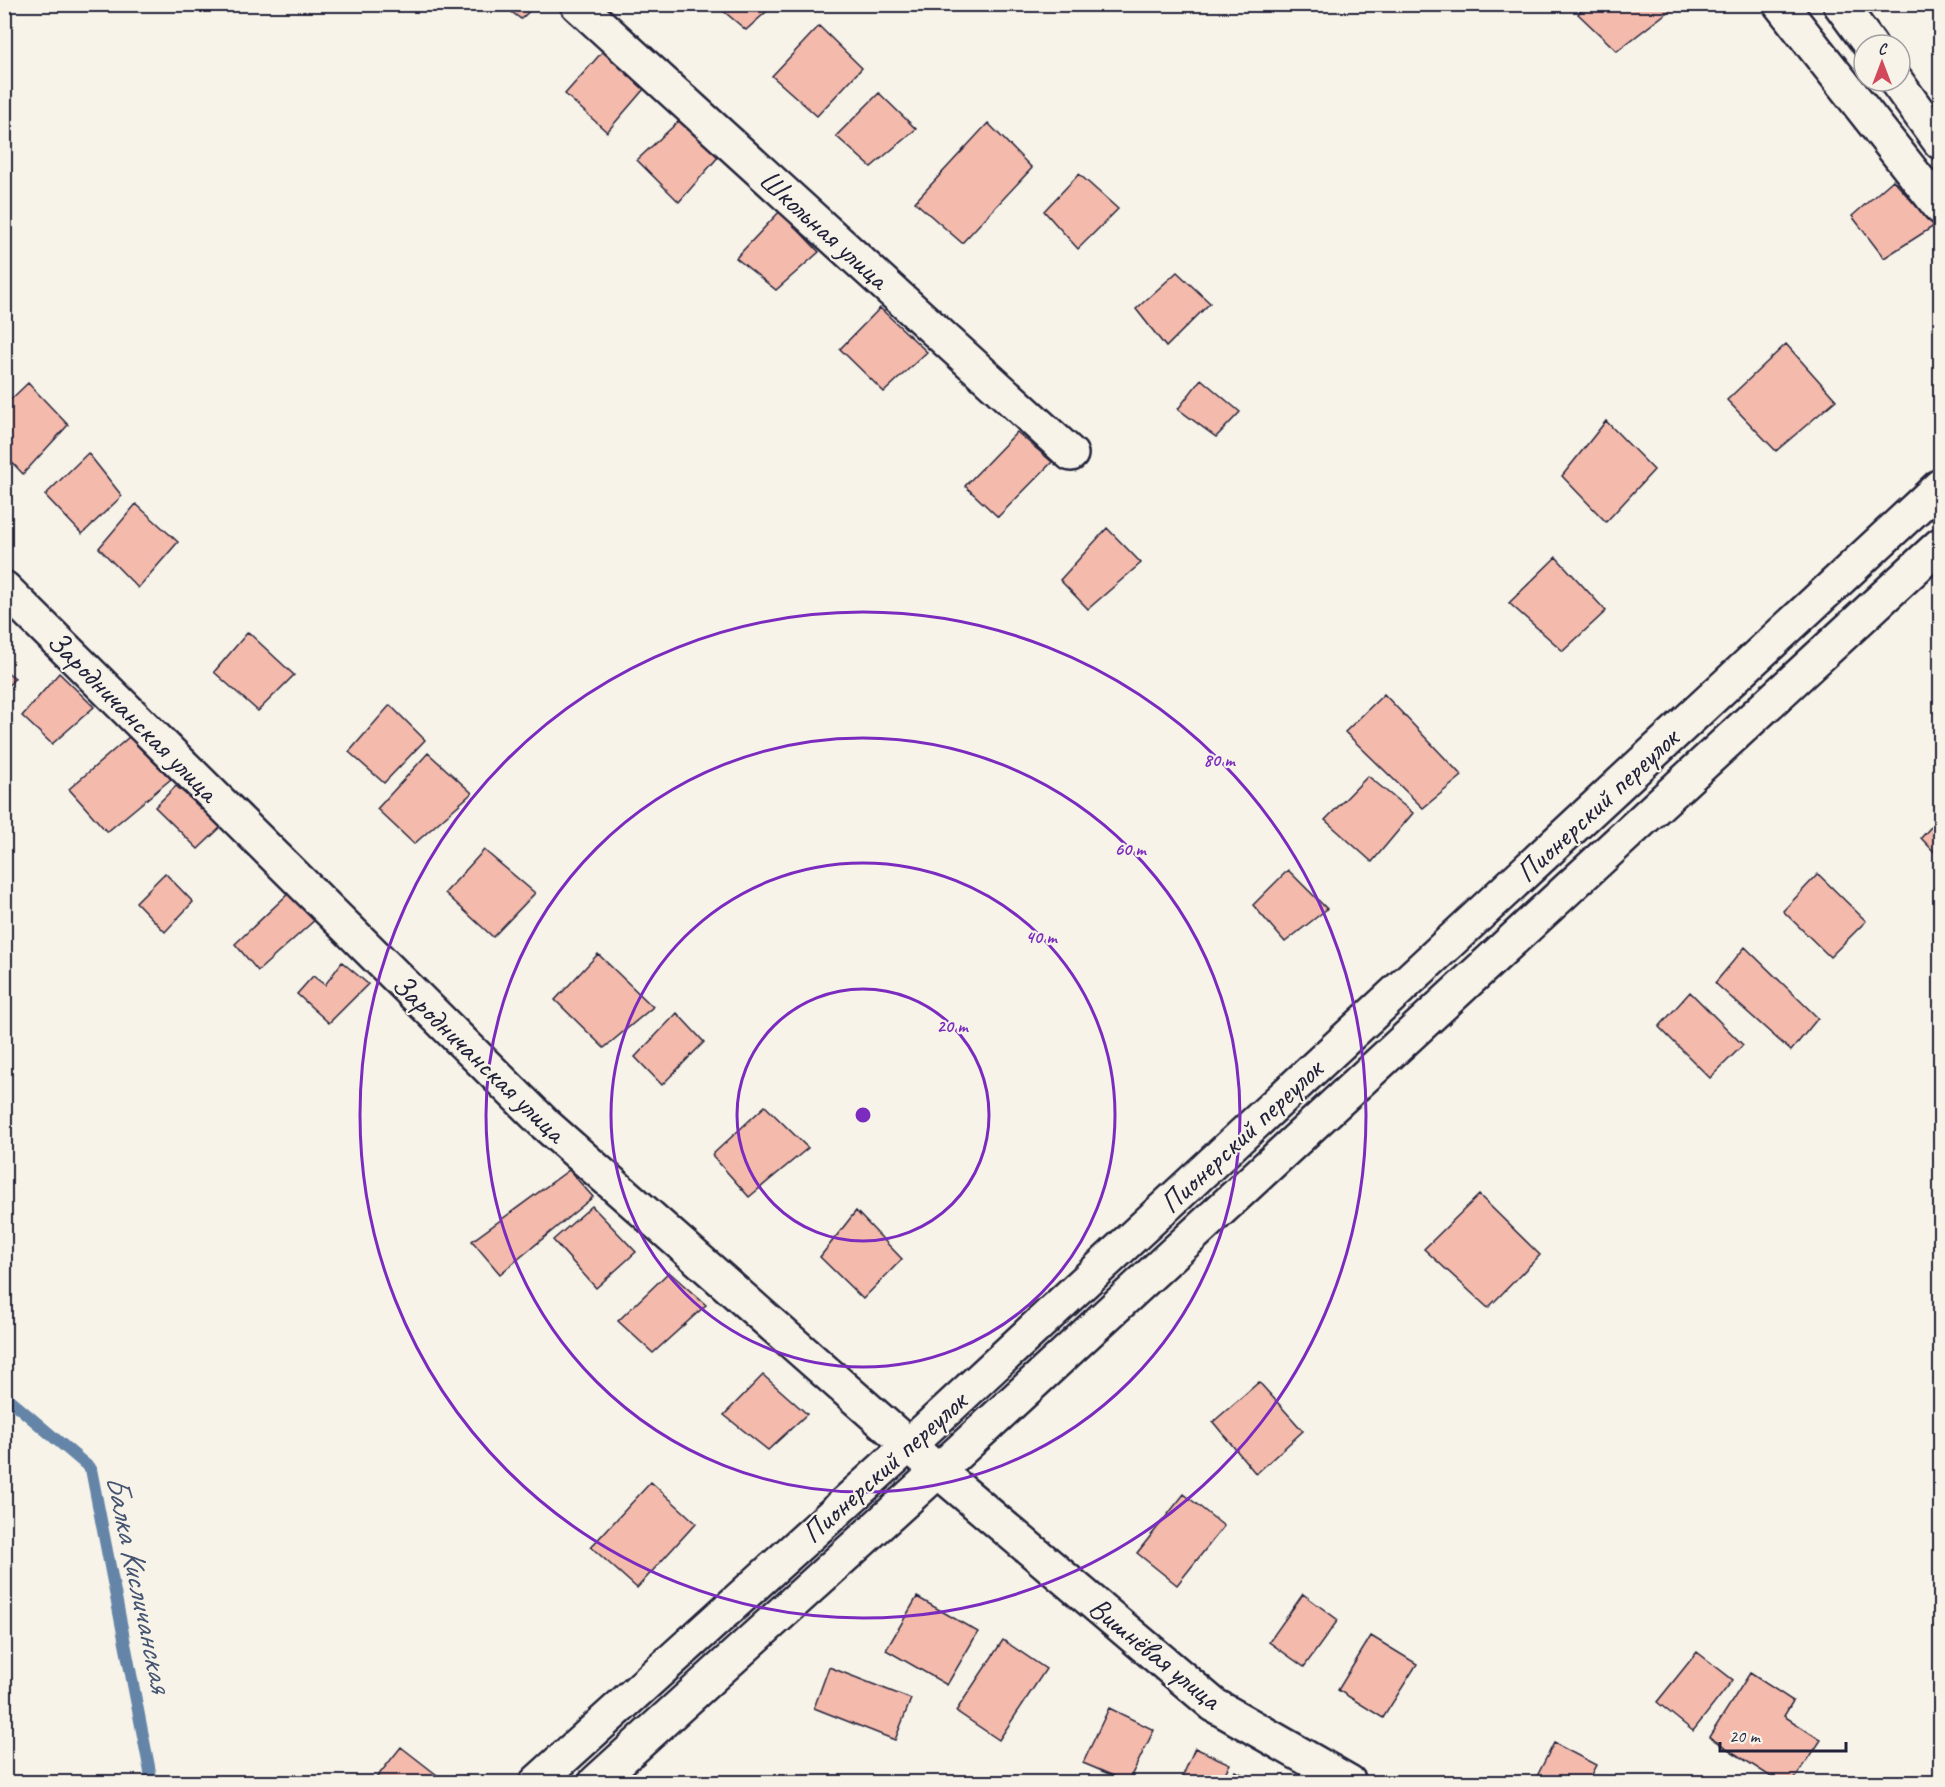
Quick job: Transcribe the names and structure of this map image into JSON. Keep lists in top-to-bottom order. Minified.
{"streets":{"street":["Школьная улица","Зародничанская улица","Пионерский переулок","Вишнёвая улица"]},"crossings":[["Зародничанская улица","Пионерский переулок"],["Зародничанская улица","Вишнёвая улица"]],"water":["Балка Кисличанская"],"scale_bar":"20 m","north":"top","rings":["80 m","60 m","40 m","20 m"]}
